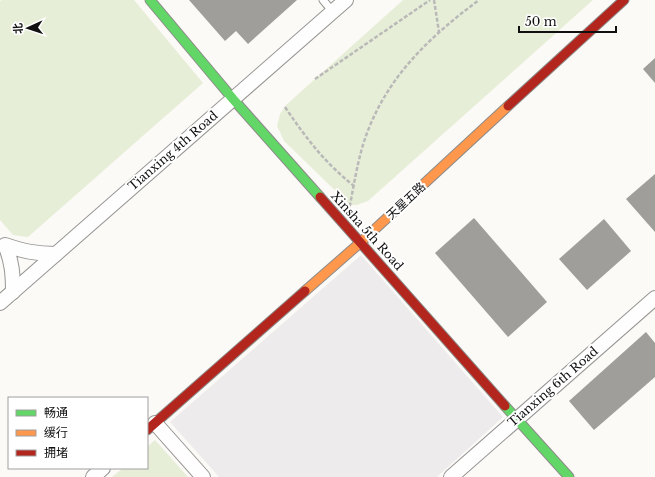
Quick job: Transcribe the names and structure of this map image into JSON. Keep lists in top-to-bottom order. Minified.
{"streets":{"street":["Tianxing 4th Road","天星五路","Xinsha 5th Road","Tianxing 6th Road"]},"crossings":[["Tianxing 4th Road","Xinsha 5th Road"],["天星五路","Xinsha 5th Road"],["Xinsha 5th Road","Tianxing 6th Road"]],"legend":["畅通","缓行","拥堵"],"scale_bar":"50 m","north":"left"}
